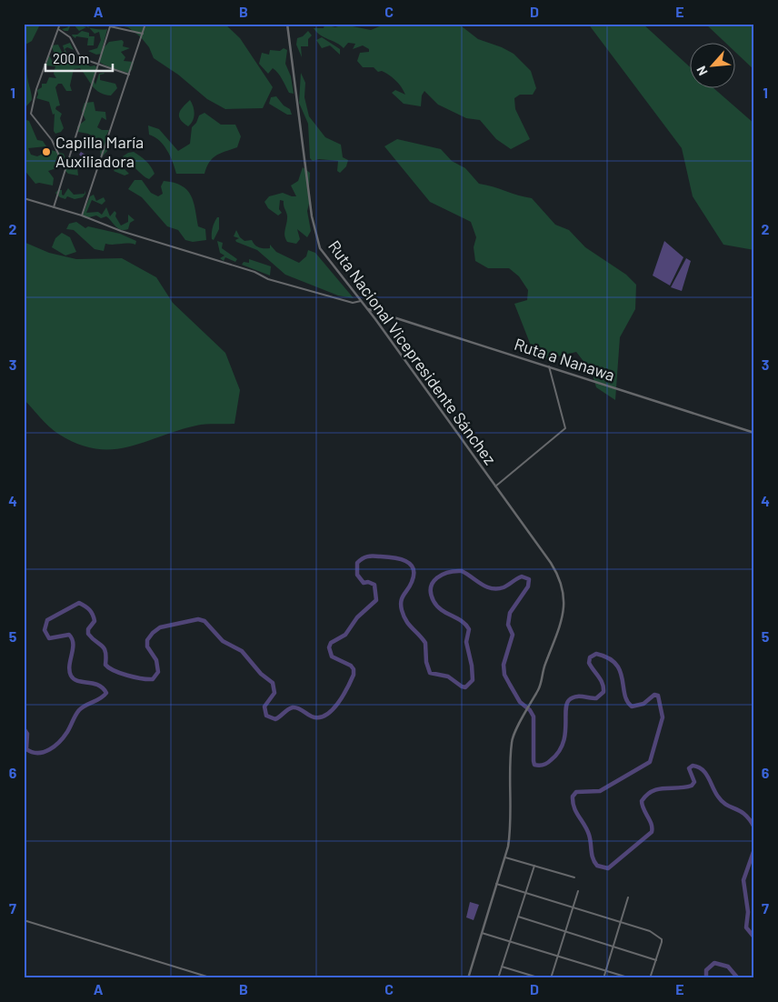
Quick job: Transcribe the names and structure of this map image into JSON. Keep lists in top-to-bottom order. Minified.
{"streets":{"street":["Ruta Nacional Vicepresidente Sánchez","Ruta a Nanawa"]},"crossings":[["Ruta Nacional Vicepresidente Sánchez","Ruta a Nanawa"]],"places":["Capilla María Auxiliadora"],"scale_bar":"200 m","north":"bottom left","grid":{"columns":["A","B","C","D","E"],"rows":["1","2","3","4","5","6","7"]}}
